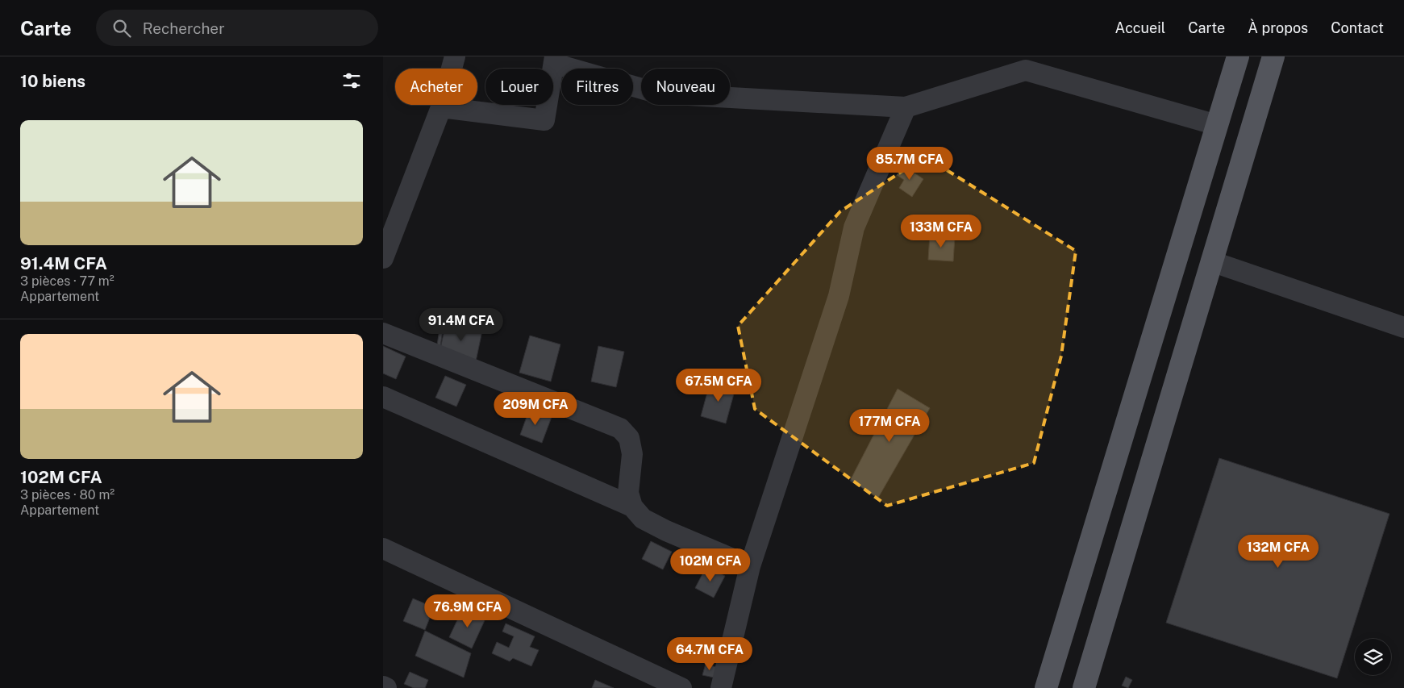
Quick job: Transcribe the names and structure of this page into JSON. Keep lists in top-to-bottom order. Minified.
{"page":{"header":"Carte","search":"Rechercher","nav":["Accueil","Carte","À propos","Contact"],"heading":"10 biens","chip":["Acheter","Louer","Filtres","Nouveau"],"list":[{"name":"91.4M CFA","note":"3 pièces · 77 m² · Appartement"},{"name":"102M CFA","note":"3 pièces · 80 m² · Appartement"}],"price":["85.7M CFA","133M CFA","91.4M CFA","67.5M CFA","209M CFA","177M CFA","132M CFA","102M CFA","76.9M CFA","64.7M CFA"]}}
